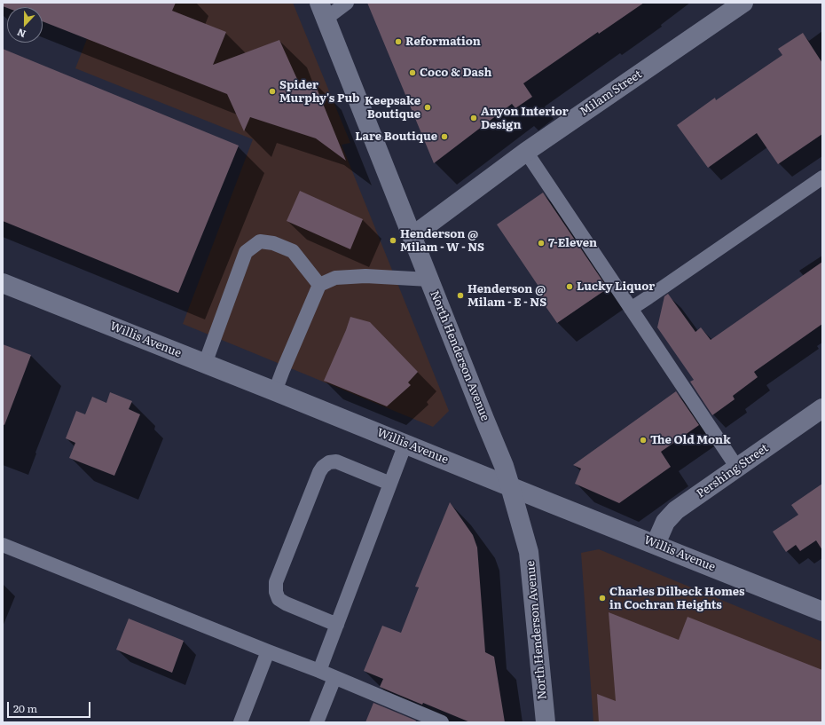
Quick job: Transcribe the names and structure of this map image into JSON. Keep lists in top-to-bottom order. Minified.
{"streets":{"street":["Milam Street","Willis Avenue","North Henderson Avenue","Pershing Street"]},"crossings":[["Milam Street","North Henderson Avenue"],["Willis Avenue","North Henderson Avenue"],["Willis Avenue","Pershing Street"]],"places":["Reformation","Coco & Dash","Spider Murphy's Pub","Keepsake Boutique","Anyon Interior Design","Lare Boutique","Henderson @ Milam - W - NS","7-Eleven","Lucky Liquor","Henderson @ Milam - E - NS","The Old Monk","Charles Dilbeck Homes in Cochran Heights"],"scale_bar":"20 m","north":"bottom"}
